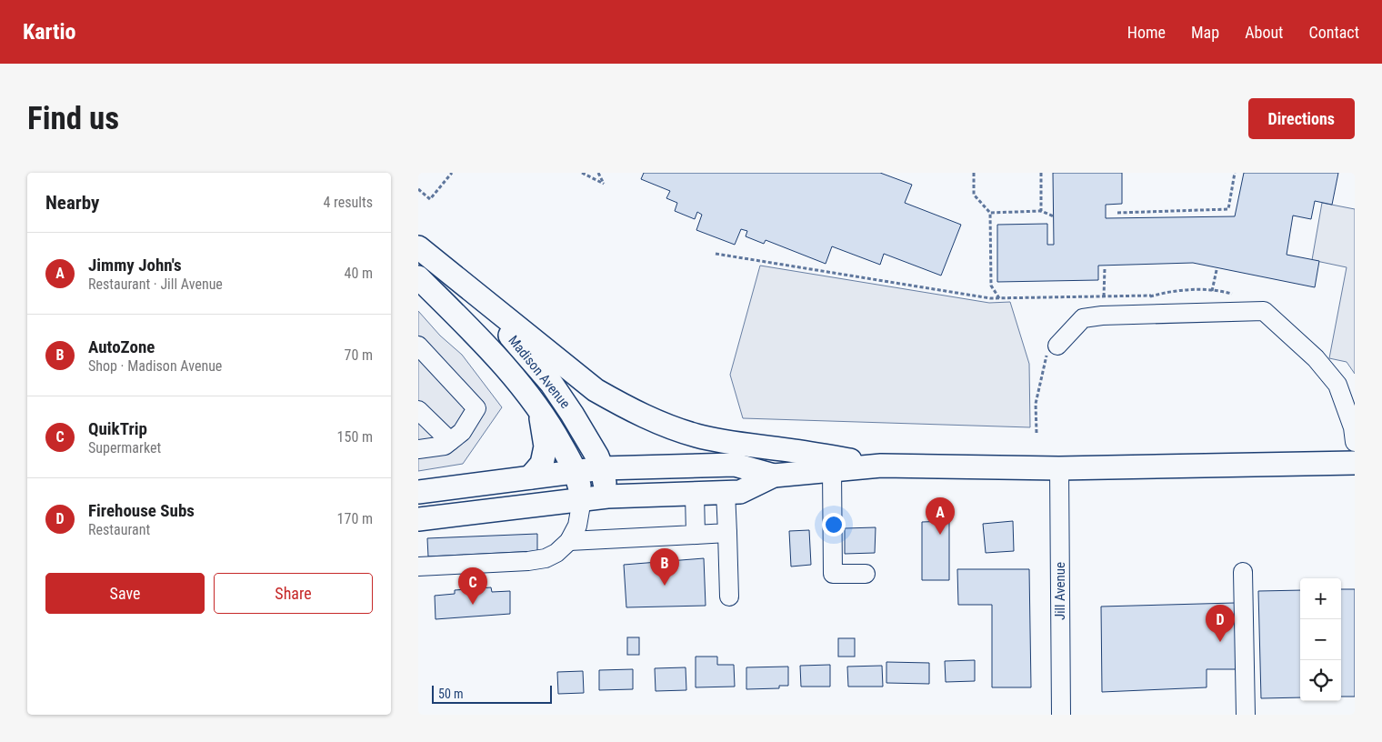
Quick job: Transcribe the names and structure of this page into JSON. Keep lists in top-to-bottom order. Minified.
{"streets":{"main road":["Madison Avenue"],"street":["Jill Avenue"]},"scale_bar":"50 m","page":{"header":"Kartio","nav":["Home","Map","About","Contact"],"buttons":["Directions",["Save","Share"]],"title":"Find us","heading":["Nearby","4 results"],"list":[{"mark":"A","name":"Jimmy John's","note":"Restaurant · Jill Avenue","value":"40 m"},{"mark":"B","name":"AutoZone","note":"Shop · Madison Avenue","value":"70 m"},{"mark":"C","name":"QuikTrip","note":"Supermarket","value":"150 m"},{"mark":"D","name":"Firehouse Subs","note":"Restaurant","value":"170 m"}],"pins":["A","B","C","D"],"map_buttons":["+","−"],"scale":"50 m"}}
